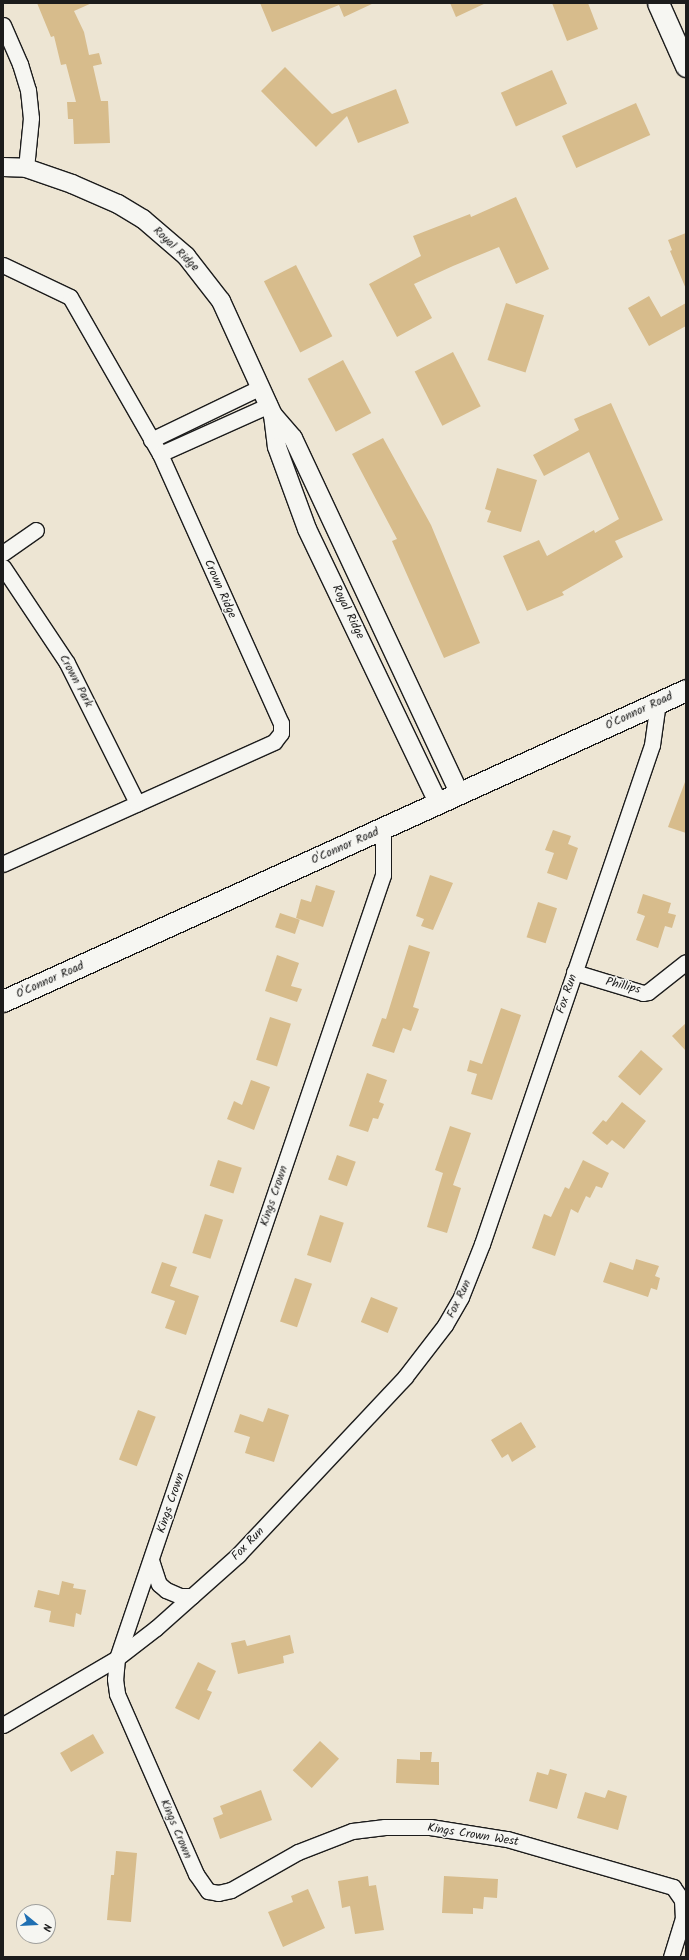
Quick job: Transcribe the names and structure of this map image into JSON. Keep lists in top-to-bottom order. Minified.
{"streets":{"main road":["O'Connor Road"],"street":["Royal Ridge","Crown Ridge","Crown Park","Phillips","Fox Run","Kings Crown","Kings Crown West"]},"crossings":[["Royal Ridge","O'Connor Road"],["Crown Ridge","Crown Park"],["O'Connor Road","Fox Run"],["O'Connor Road","Kings Crown"],["Phillips","Fox Run"],["Fox Run","Kings Crown"],["Kings Crown","Kings Crown West"]],"north":"right"}
